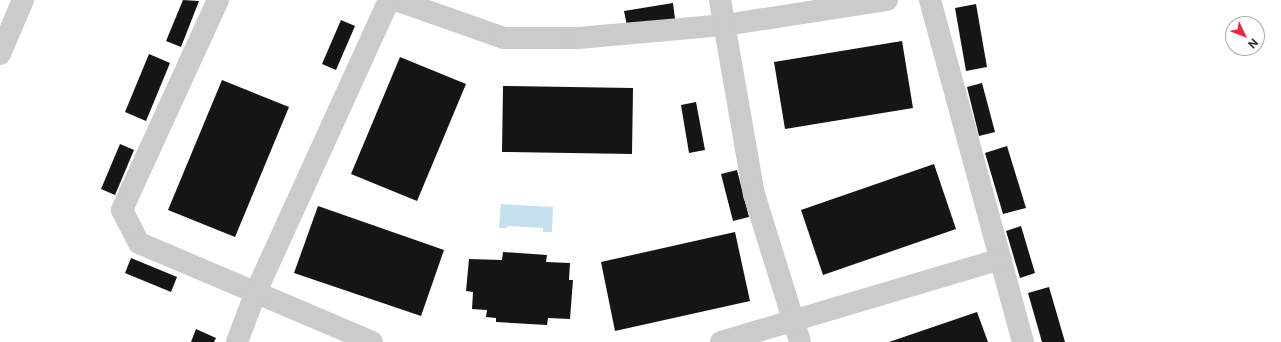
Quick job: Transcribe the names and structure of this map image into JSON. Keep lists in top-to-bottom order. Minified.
{"north":"bottom right"}
